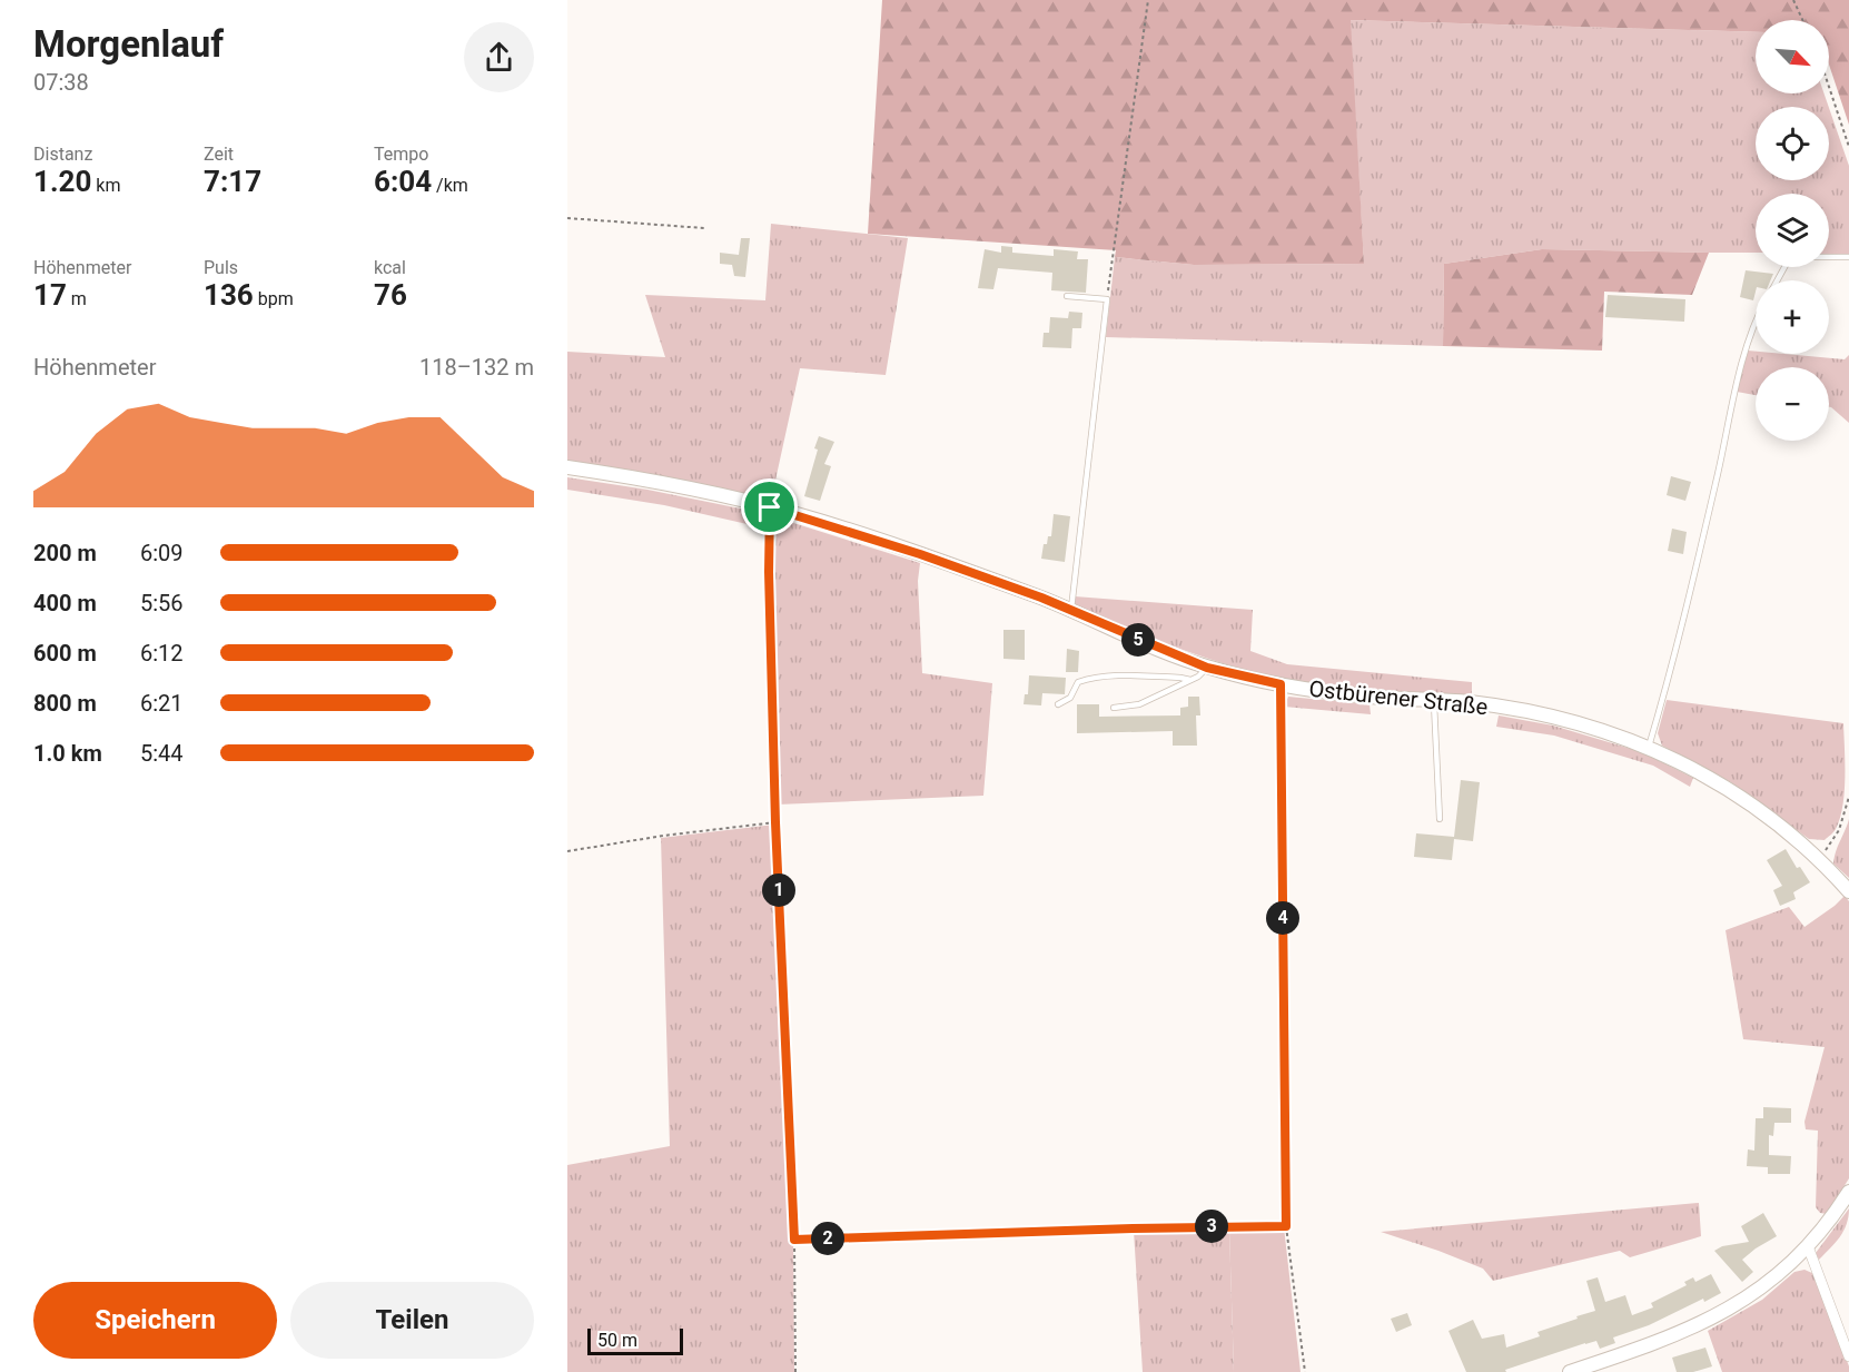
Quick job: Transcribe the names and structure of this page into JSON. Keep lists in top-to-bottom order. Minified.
{"streets":{"street":["Ostbürener Straße"]},"scale_bar":"50 m","north":"bottom right","page":{"heading":["Morgenlauf","07:38"],"map_buttons":["+","−"],"stats":[["Distanz","1.20 km"],["Zeit","7:17"],["Tempo","6:04 /km"],["Höhenmeter","17 m"],["Puls","136 bpm"],["kcal","76"]],"chart":["Höhenmeter","118–132 m"],"list":[{"name":"200 m","note":"6:09"},{"name":"400 m","note":"5:56"},{"name":"600 m","note":"6:12"},{"name":"800 m","note":"6:21"},{"name":"1.0 km","note":"5:44"}],"pins":["5","1","4","3","2"],"buttons":["Speichern","Teilen"],"scale":"50 m"}}
